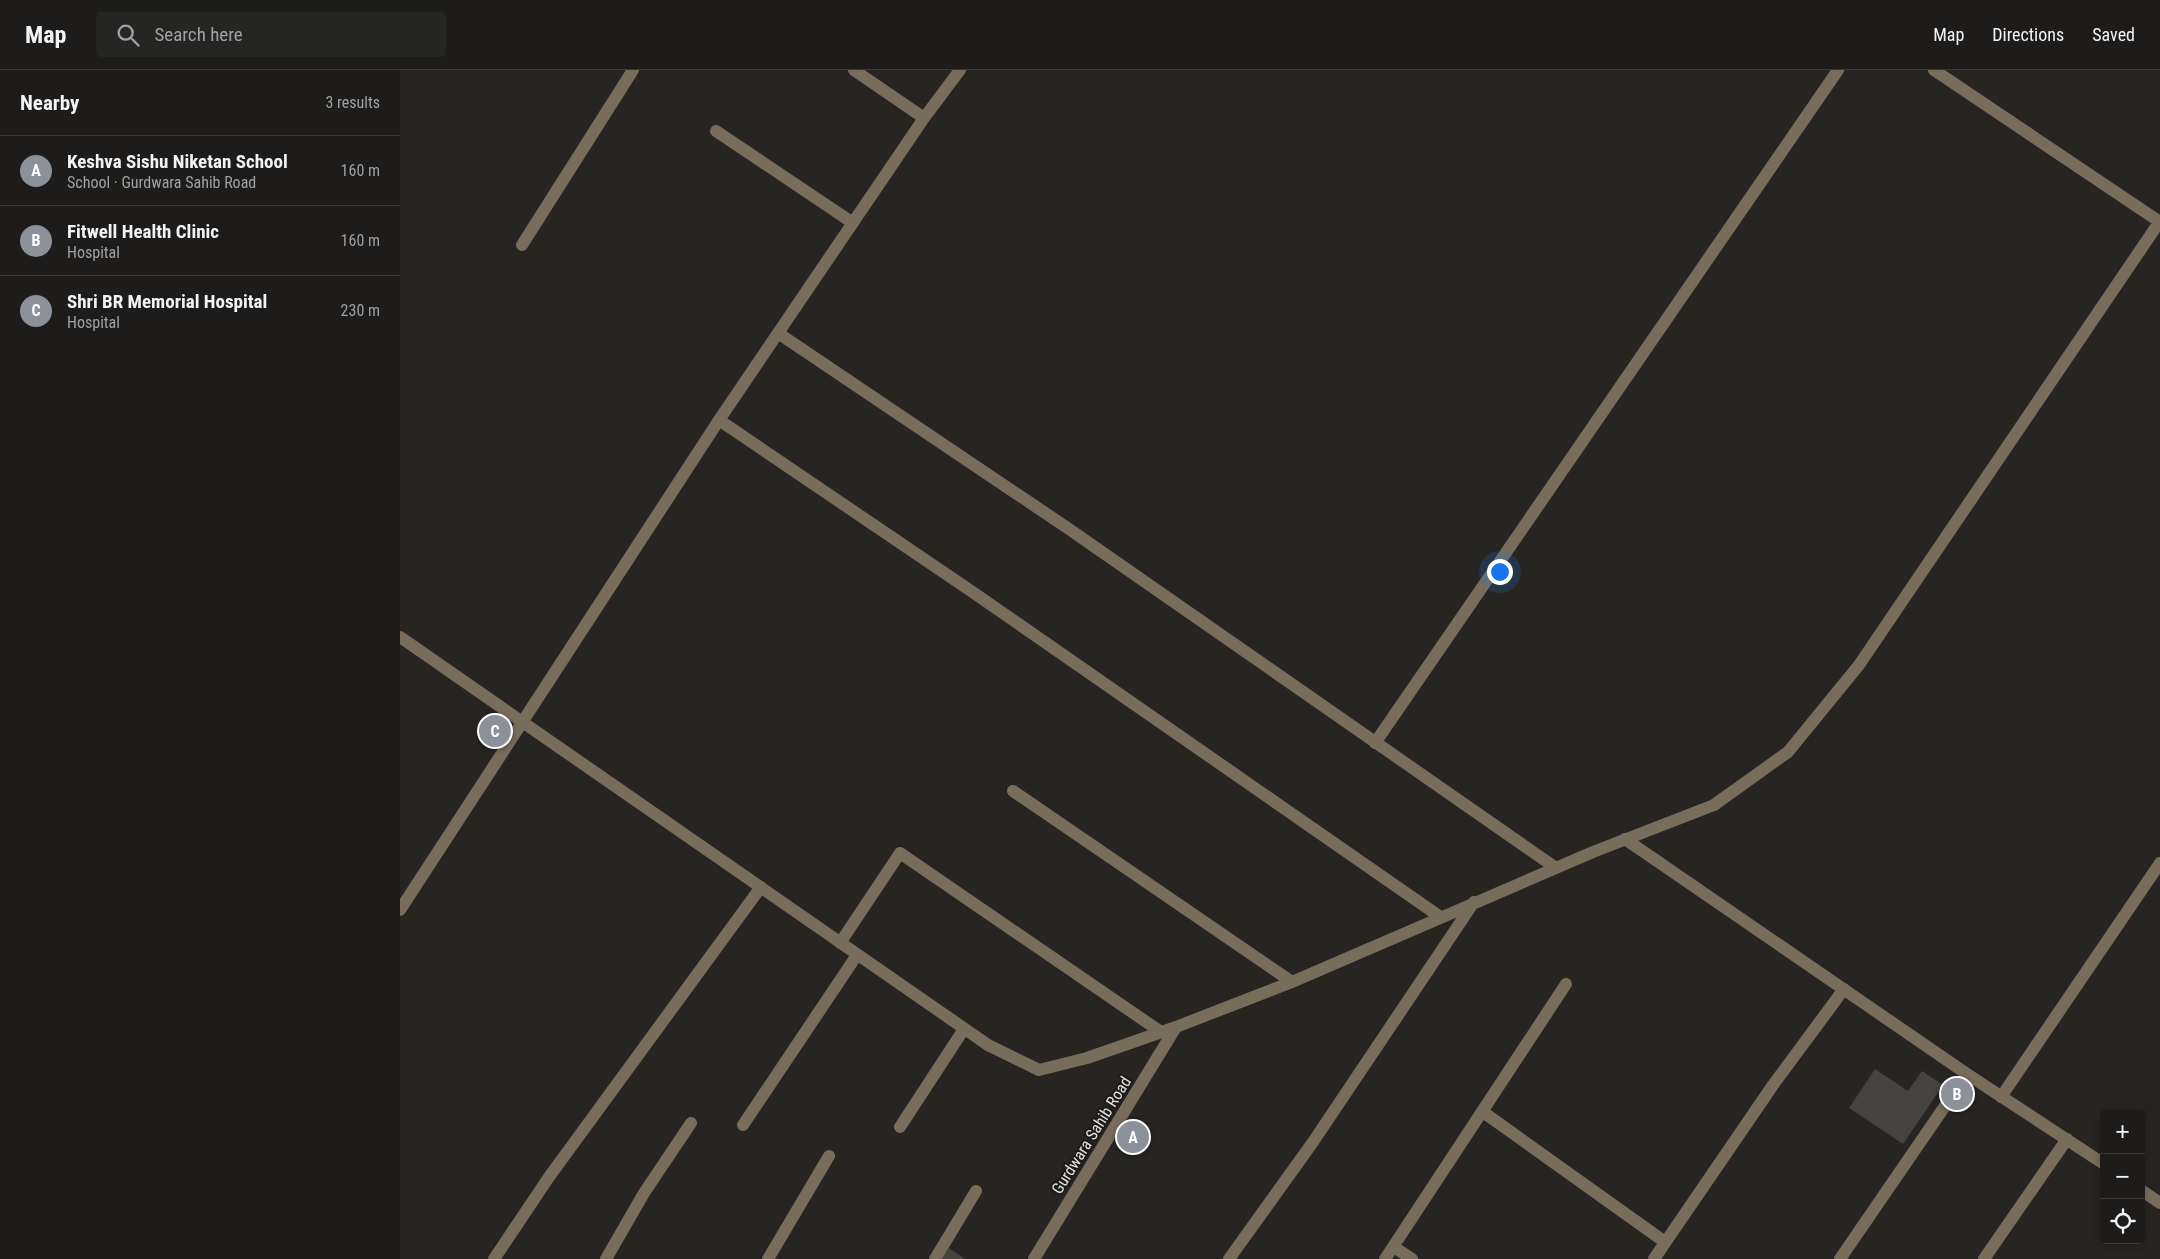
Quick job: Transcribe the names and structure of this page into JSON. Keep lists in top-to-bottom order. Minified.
{"streets":{"street":["Gurdwara Sahib Road"]},"page":{"header":"Map","search":"Search here","nav":["Map","Directions","Saved"],"heading":["Nearby","3 results"],"list":[{"mark":"A","name":"Keshva Sishu Niketan School","note":"School · Gurdwara Sahib Road","value":"160 m"},{"mark":"B","name":"Fitwell Health Clinic","note":"Hospital","value":"160 m"},{"mark":"C","name":"Shri BR Memorial Hospital","note":"Hospital","value":"230 m"}],"pins":["C","B","A"],"map_buttons":["+","−"]}}
